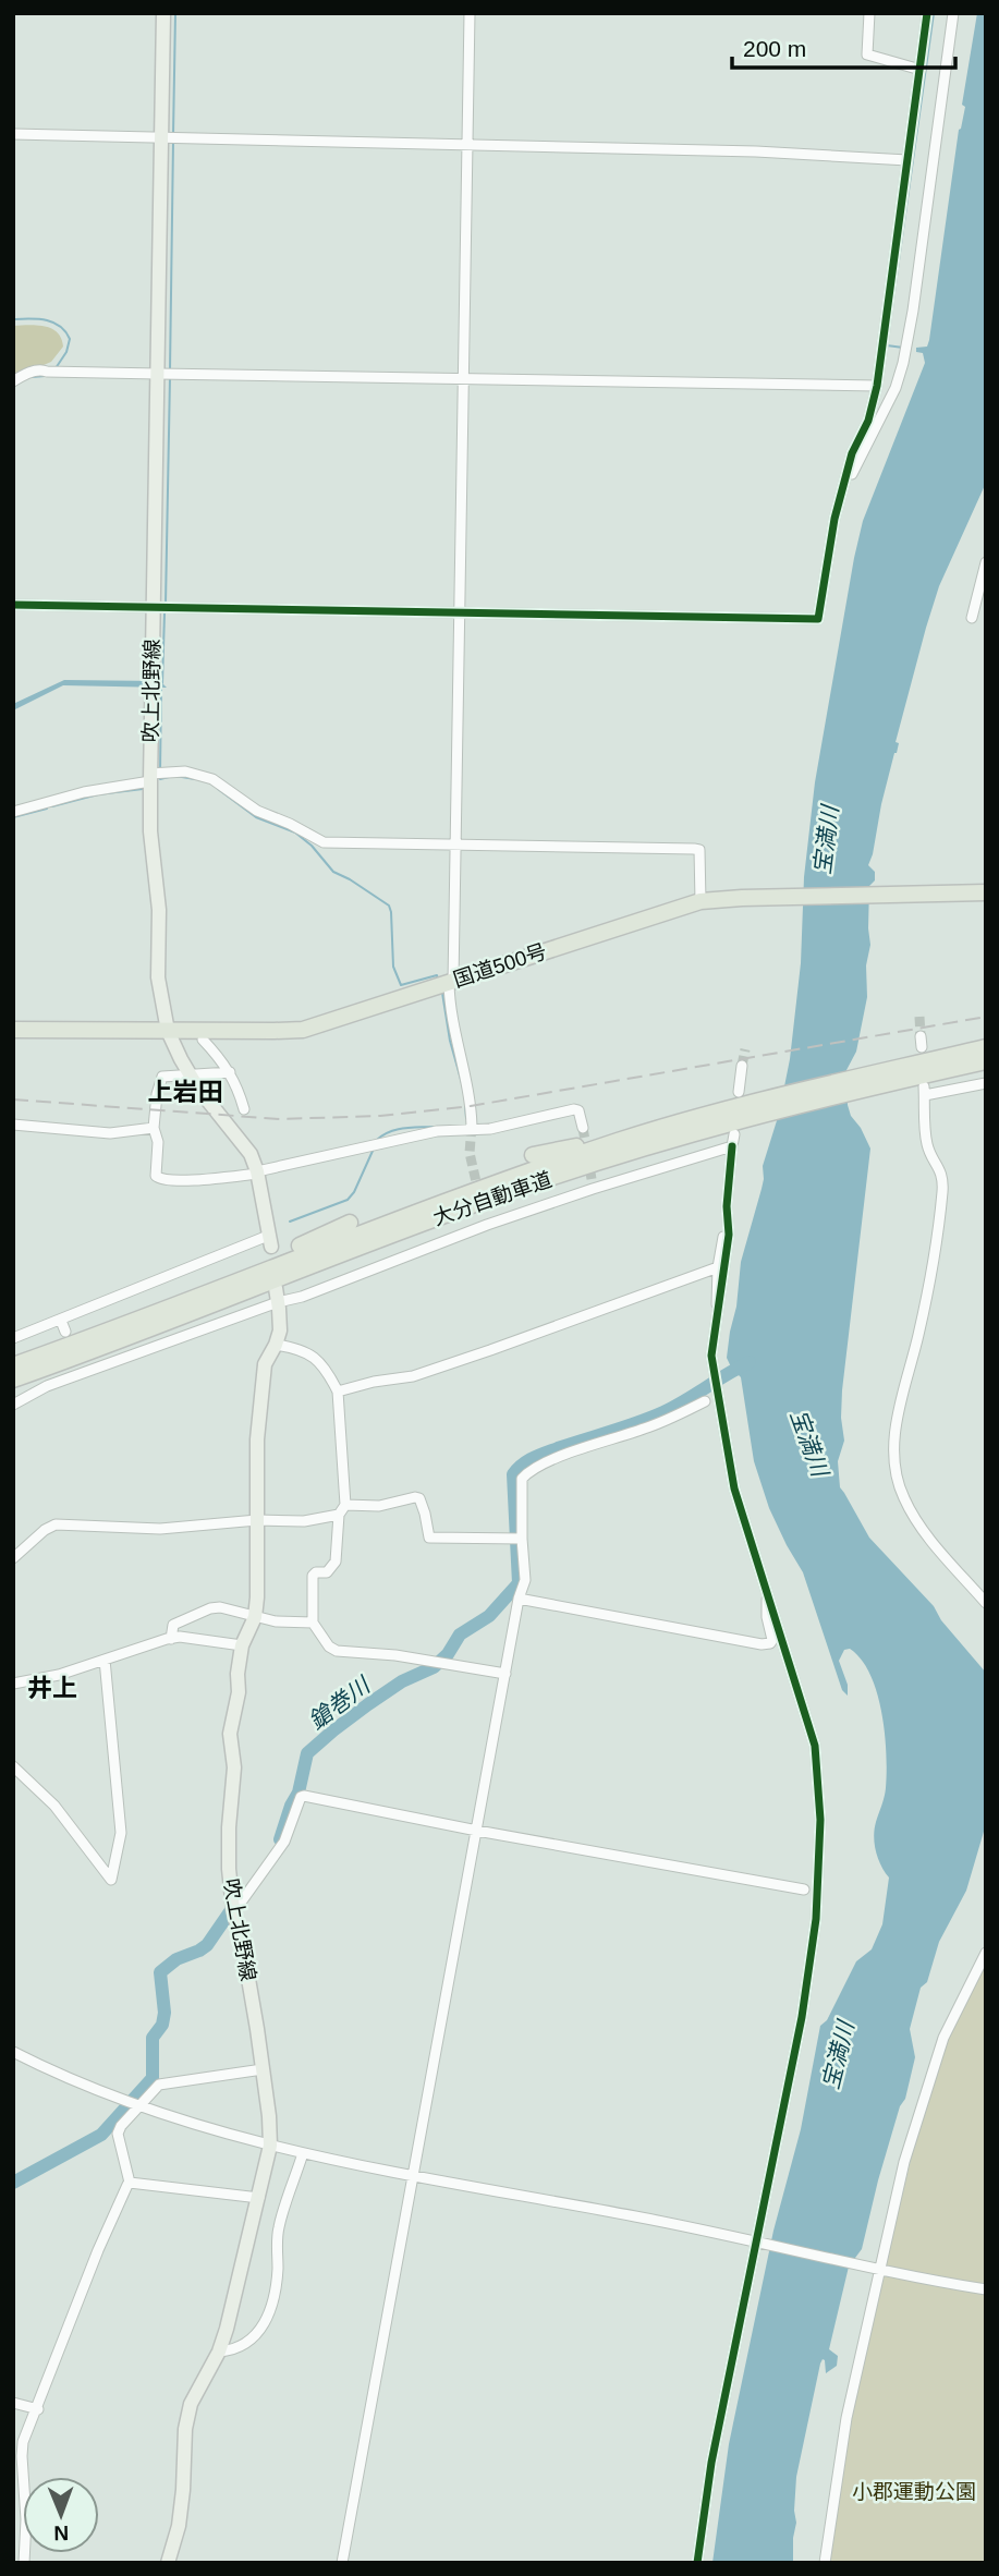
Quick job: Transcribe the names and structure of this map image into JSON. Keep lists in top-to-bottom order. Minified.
{"streets":{"highway":["国道500号","大分自動車道"],"main road":["吹上北野線"]},"crossings":[["吹上北野線","国道500号"]],"districts":["上岩田","井上"],"water":["宝満川","鎗巻川"],"parks":["小郡運動公園"],"scale_bar":"200 m","north":"bottom"}
